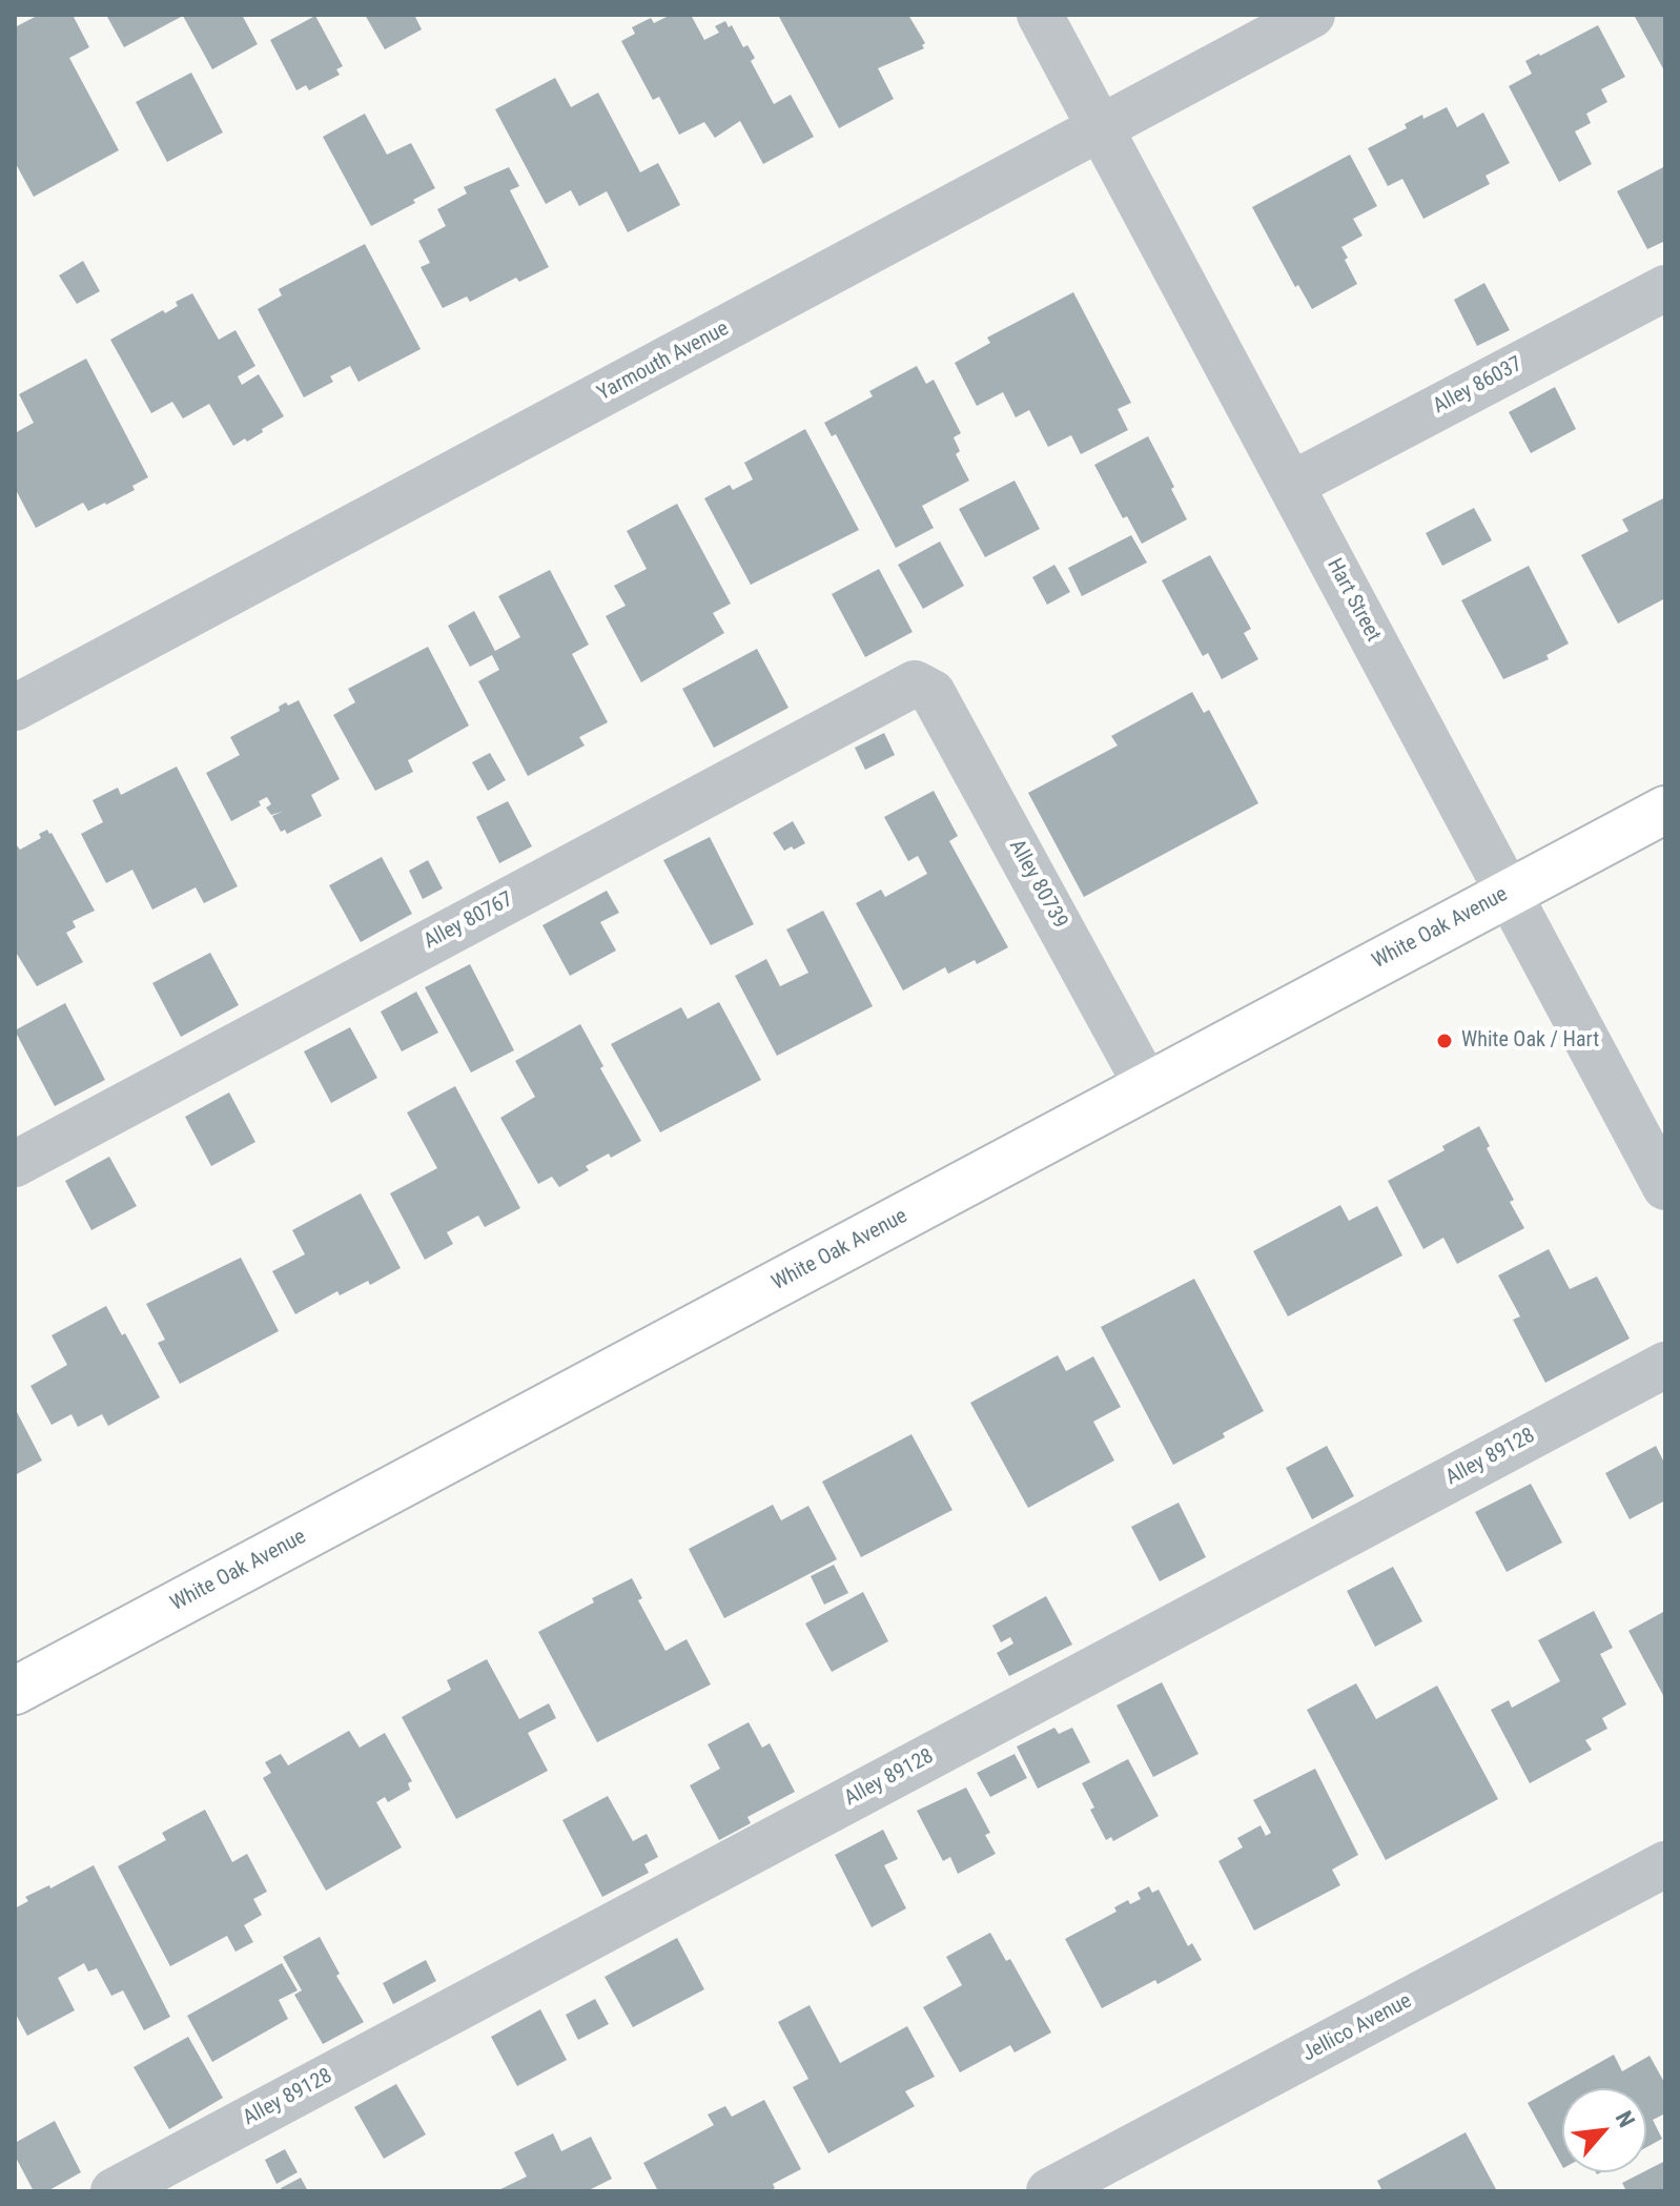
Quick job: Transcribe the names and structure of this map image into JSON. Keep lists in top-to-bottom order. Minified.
{"streets":{"main road":["White Oak Avenue"],"street":["Yarmouth Avenue","Alley 86037","Hart Street","Alley 80739","Alley 80767","Alley 89128","Jellico Avenue"]},"crossings":[["Yarmouth Avenue","Hart Street"],["Alley 86037","Hart Street"],["Hart Street","White Oak Avenue"],["Alley 80739","Alley 80767"],["Alley 80739","White Oak Avenue"]],"places":["White Oak / Hart"],"north":"top right"}
